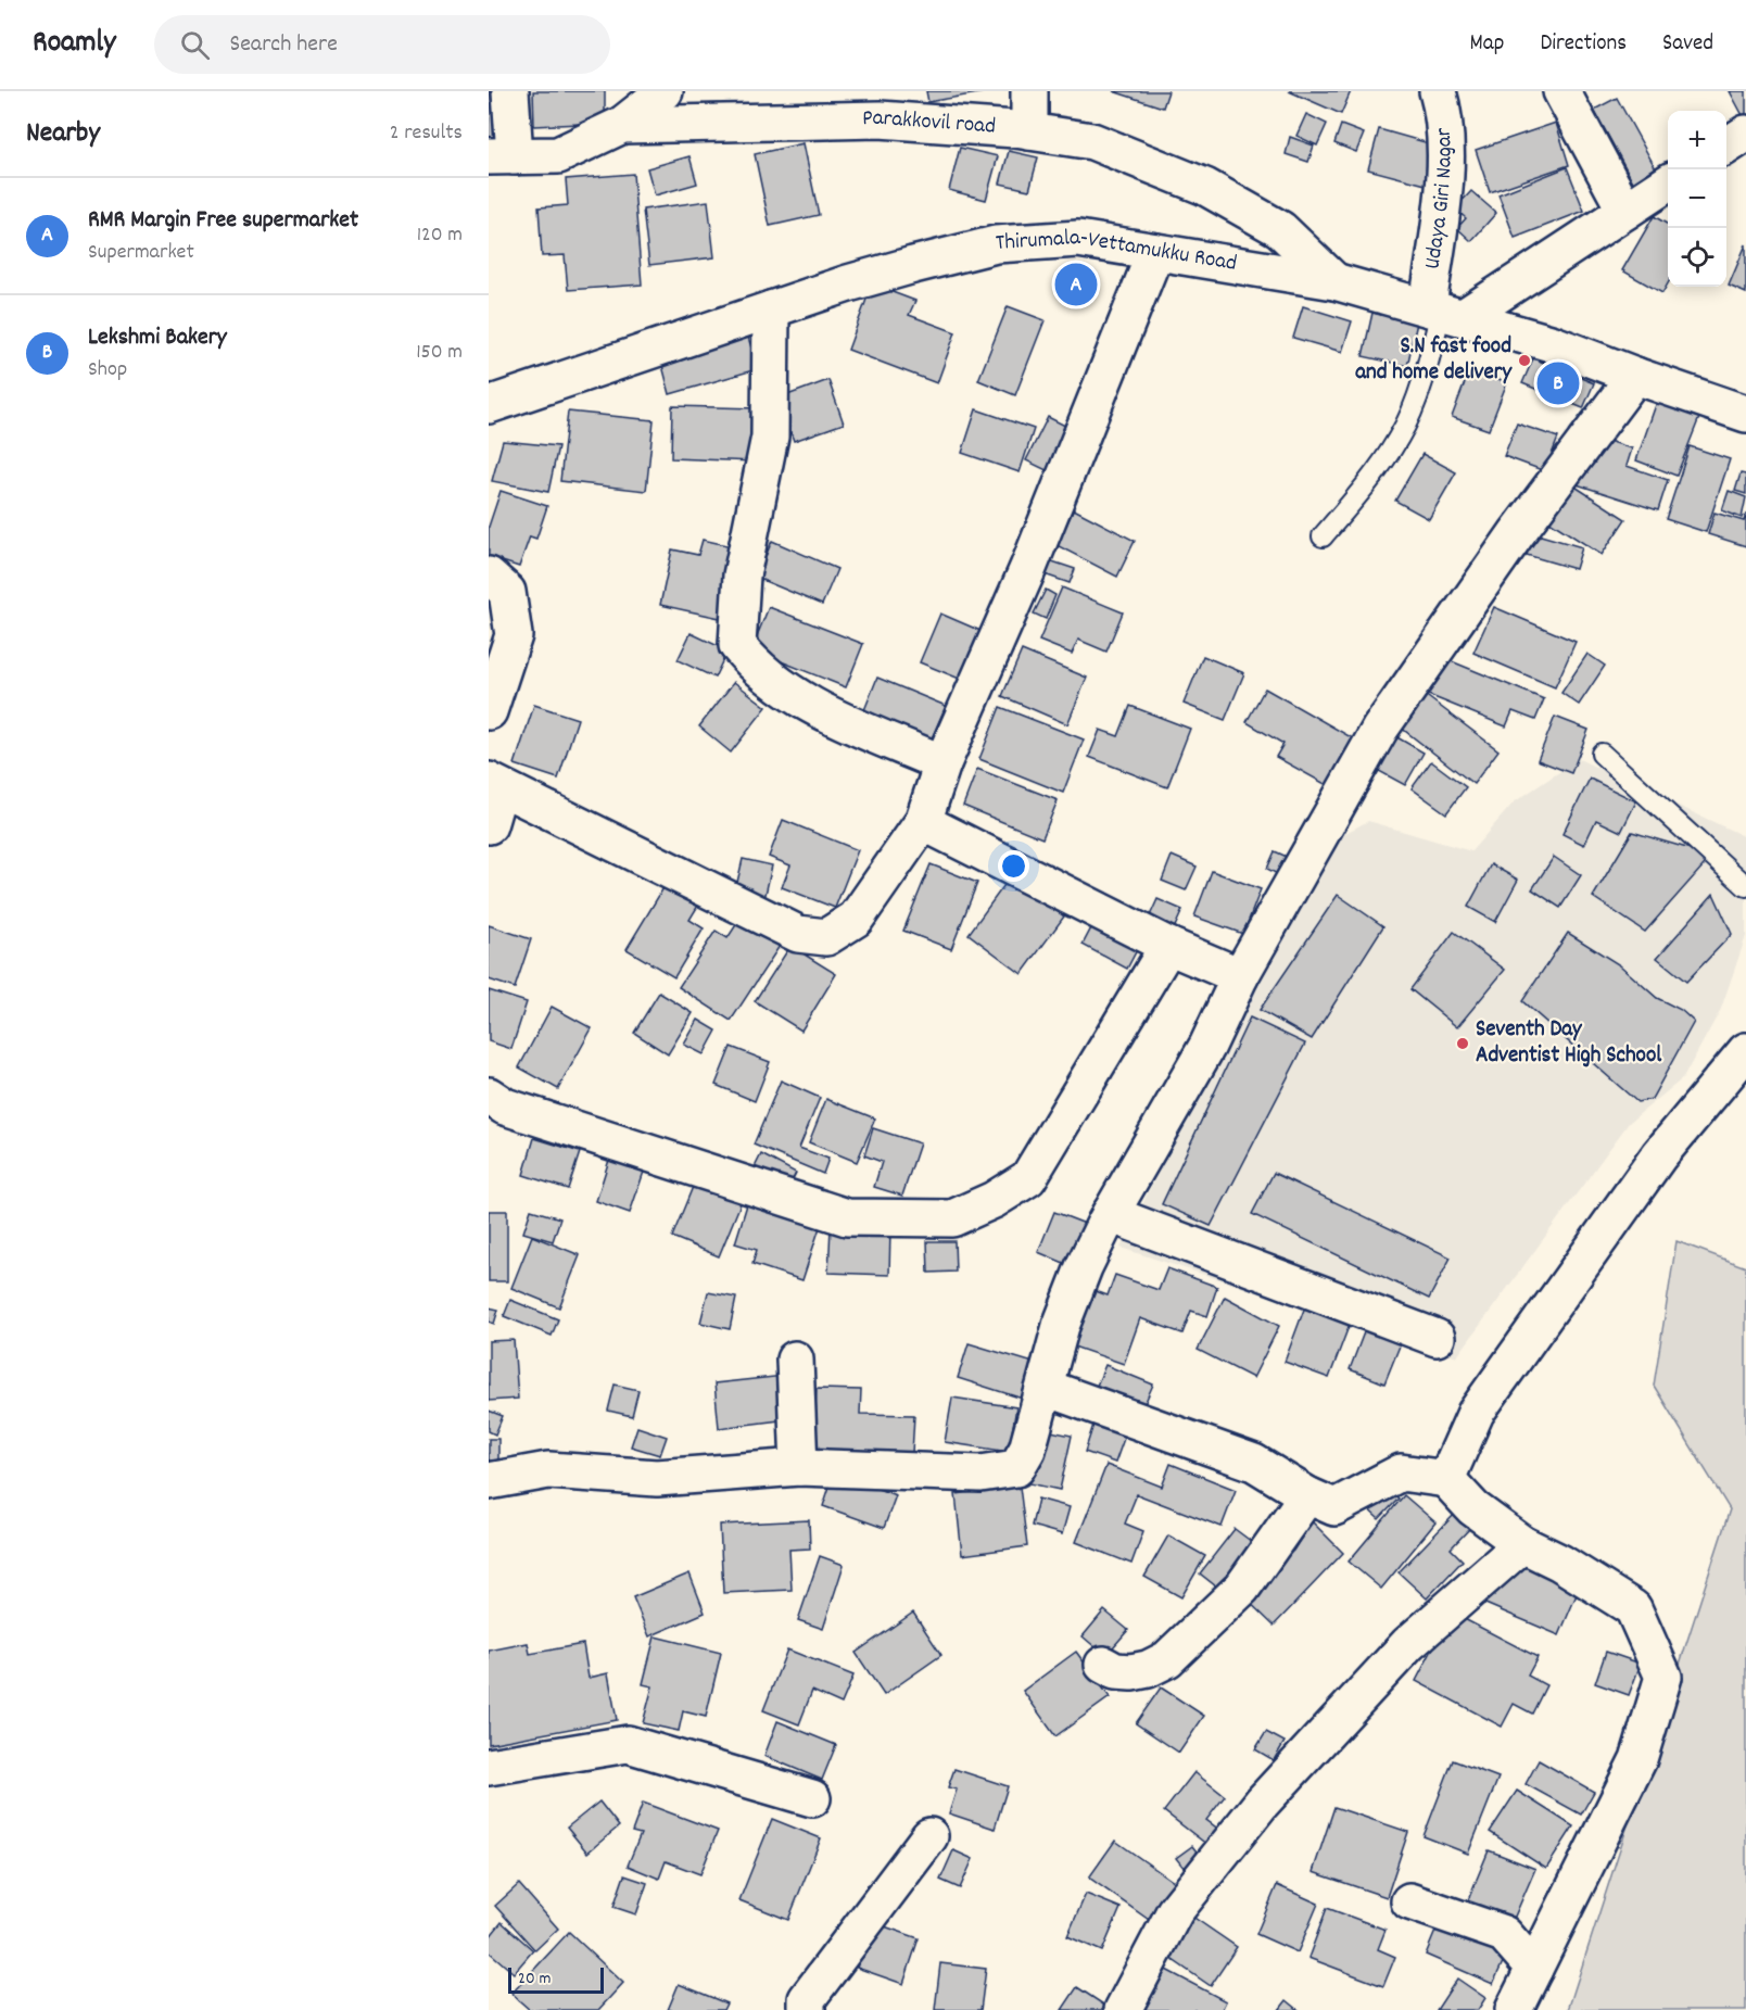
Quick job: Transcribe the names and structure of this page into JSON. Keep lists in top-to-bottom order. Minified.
{"streets":{"street":["Parakkovil road","Udaya Giri Nagar","Thirumala-Vettamukku Road"]},"crossings":[["Parakkovil road","Thirumala-Vettamukku Road"],["Udaya Giri Nagar","Thirumala-Vettamukku Road"]],"places":["S.N fast food and home delivery","Seventh Day Adventist High School"],"scale_bar":"20 m","page":{"header":"Roamly","search":"Search here","nav":["Map","Directions","Saved"],"heading":["Nearby","2 results"],"map_buttons":["+","−"],"list":[{"mark":"A","name":"RMR Margin Free supermarket","note":"Supermarket","value":"120 m"},{"mark":"B","name":"Lekshmi Bakery","note":"Shop","value":"150 m"}],"pins":["A","B"],"scale":"20 m"}}
